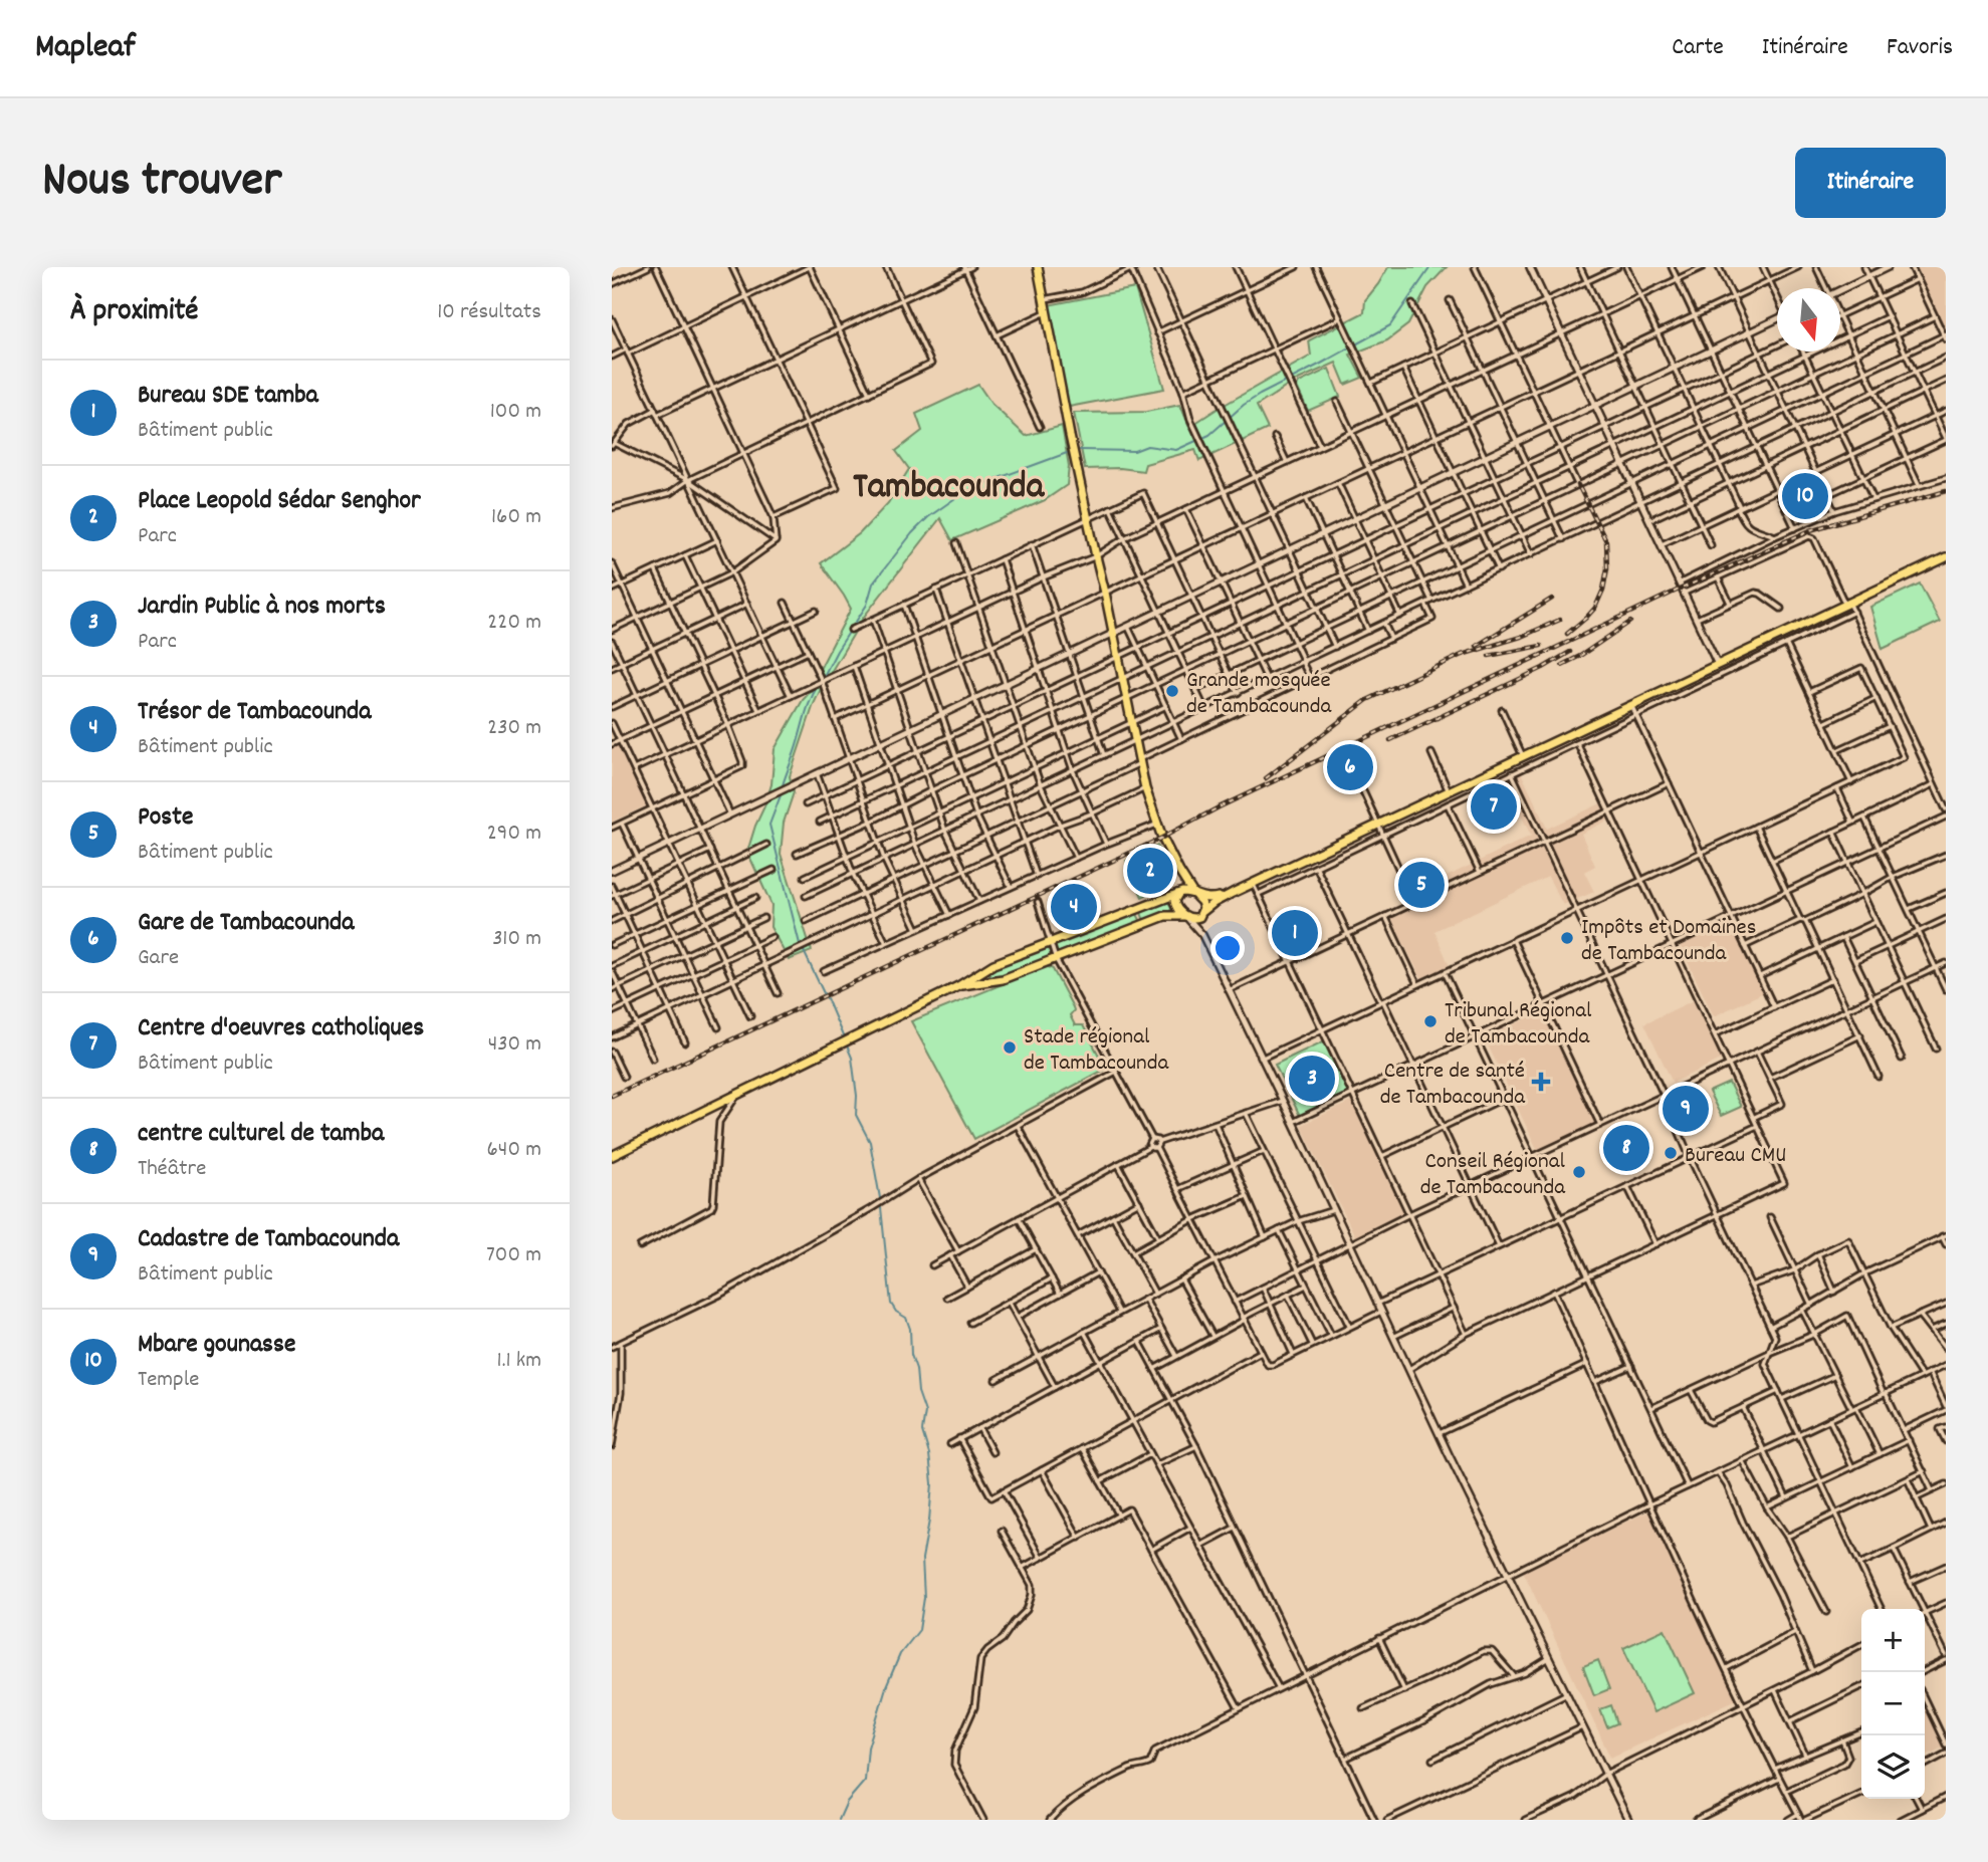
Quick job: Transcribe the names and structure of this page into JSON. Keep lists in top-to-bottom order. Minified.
{"districts":["Tambacounda"],"places":{"other":["Grande mosquée de Tambacounda","Impôts et Domaines de Tambacounda","Tribunal Régional de Tambacounda","Stade régional de Tambacounda","Bureau CMU","Conseil Régional de Tambacounda"],"health":["Centre de santé de Tambacounda"]},"north":"bottom","page":{"header":"Mapleaf","nav":["Carte","Itinéraire","Favoris"],"title":"Nous trouver","buttons":"Itinéraire","heading":["À proximité","10 résultats"],"list":[{"mark":"1","name":"Bureau SDE tamba","note":"Bâtiment public","value":"100 m"},{"mark":"2","name":"Place Leopold Sédar Senghor","note":"Parc","value":"160 m"},{"mark":"3","name":"Jardin Public à nos morts","note":"Parc","value":"220 m"},{"mark":"4","name":"Trésor de Tambacounda","note":"Bâtiment public","value":"230 m"},{"mark":"5","name":"Poste","note":"Bâtiment public","value":"290 m"},{"mark":"6","name":"Gare de Tambacounda","note":"Gare","value":"310 m"},{"mark":"7","name":"Centre d'oeuvres catholiques","note":"Bâtiment public","value":"430 m"},{"mark":"8","name":"centre culturel de tamba","note":"Théâtre","value":"640 m"},{"mark":"9","name":"Cadastre de Tambacounda","note":"Bâtiment public","value":"700 m"},{"mark":"10","name":"Mbare gounasse","note":"Temple","value":"1.1 km"}],"pins":["10","6","7","2","5","4","1","3","9","8"],"map_buttons":["+","−"]}}
